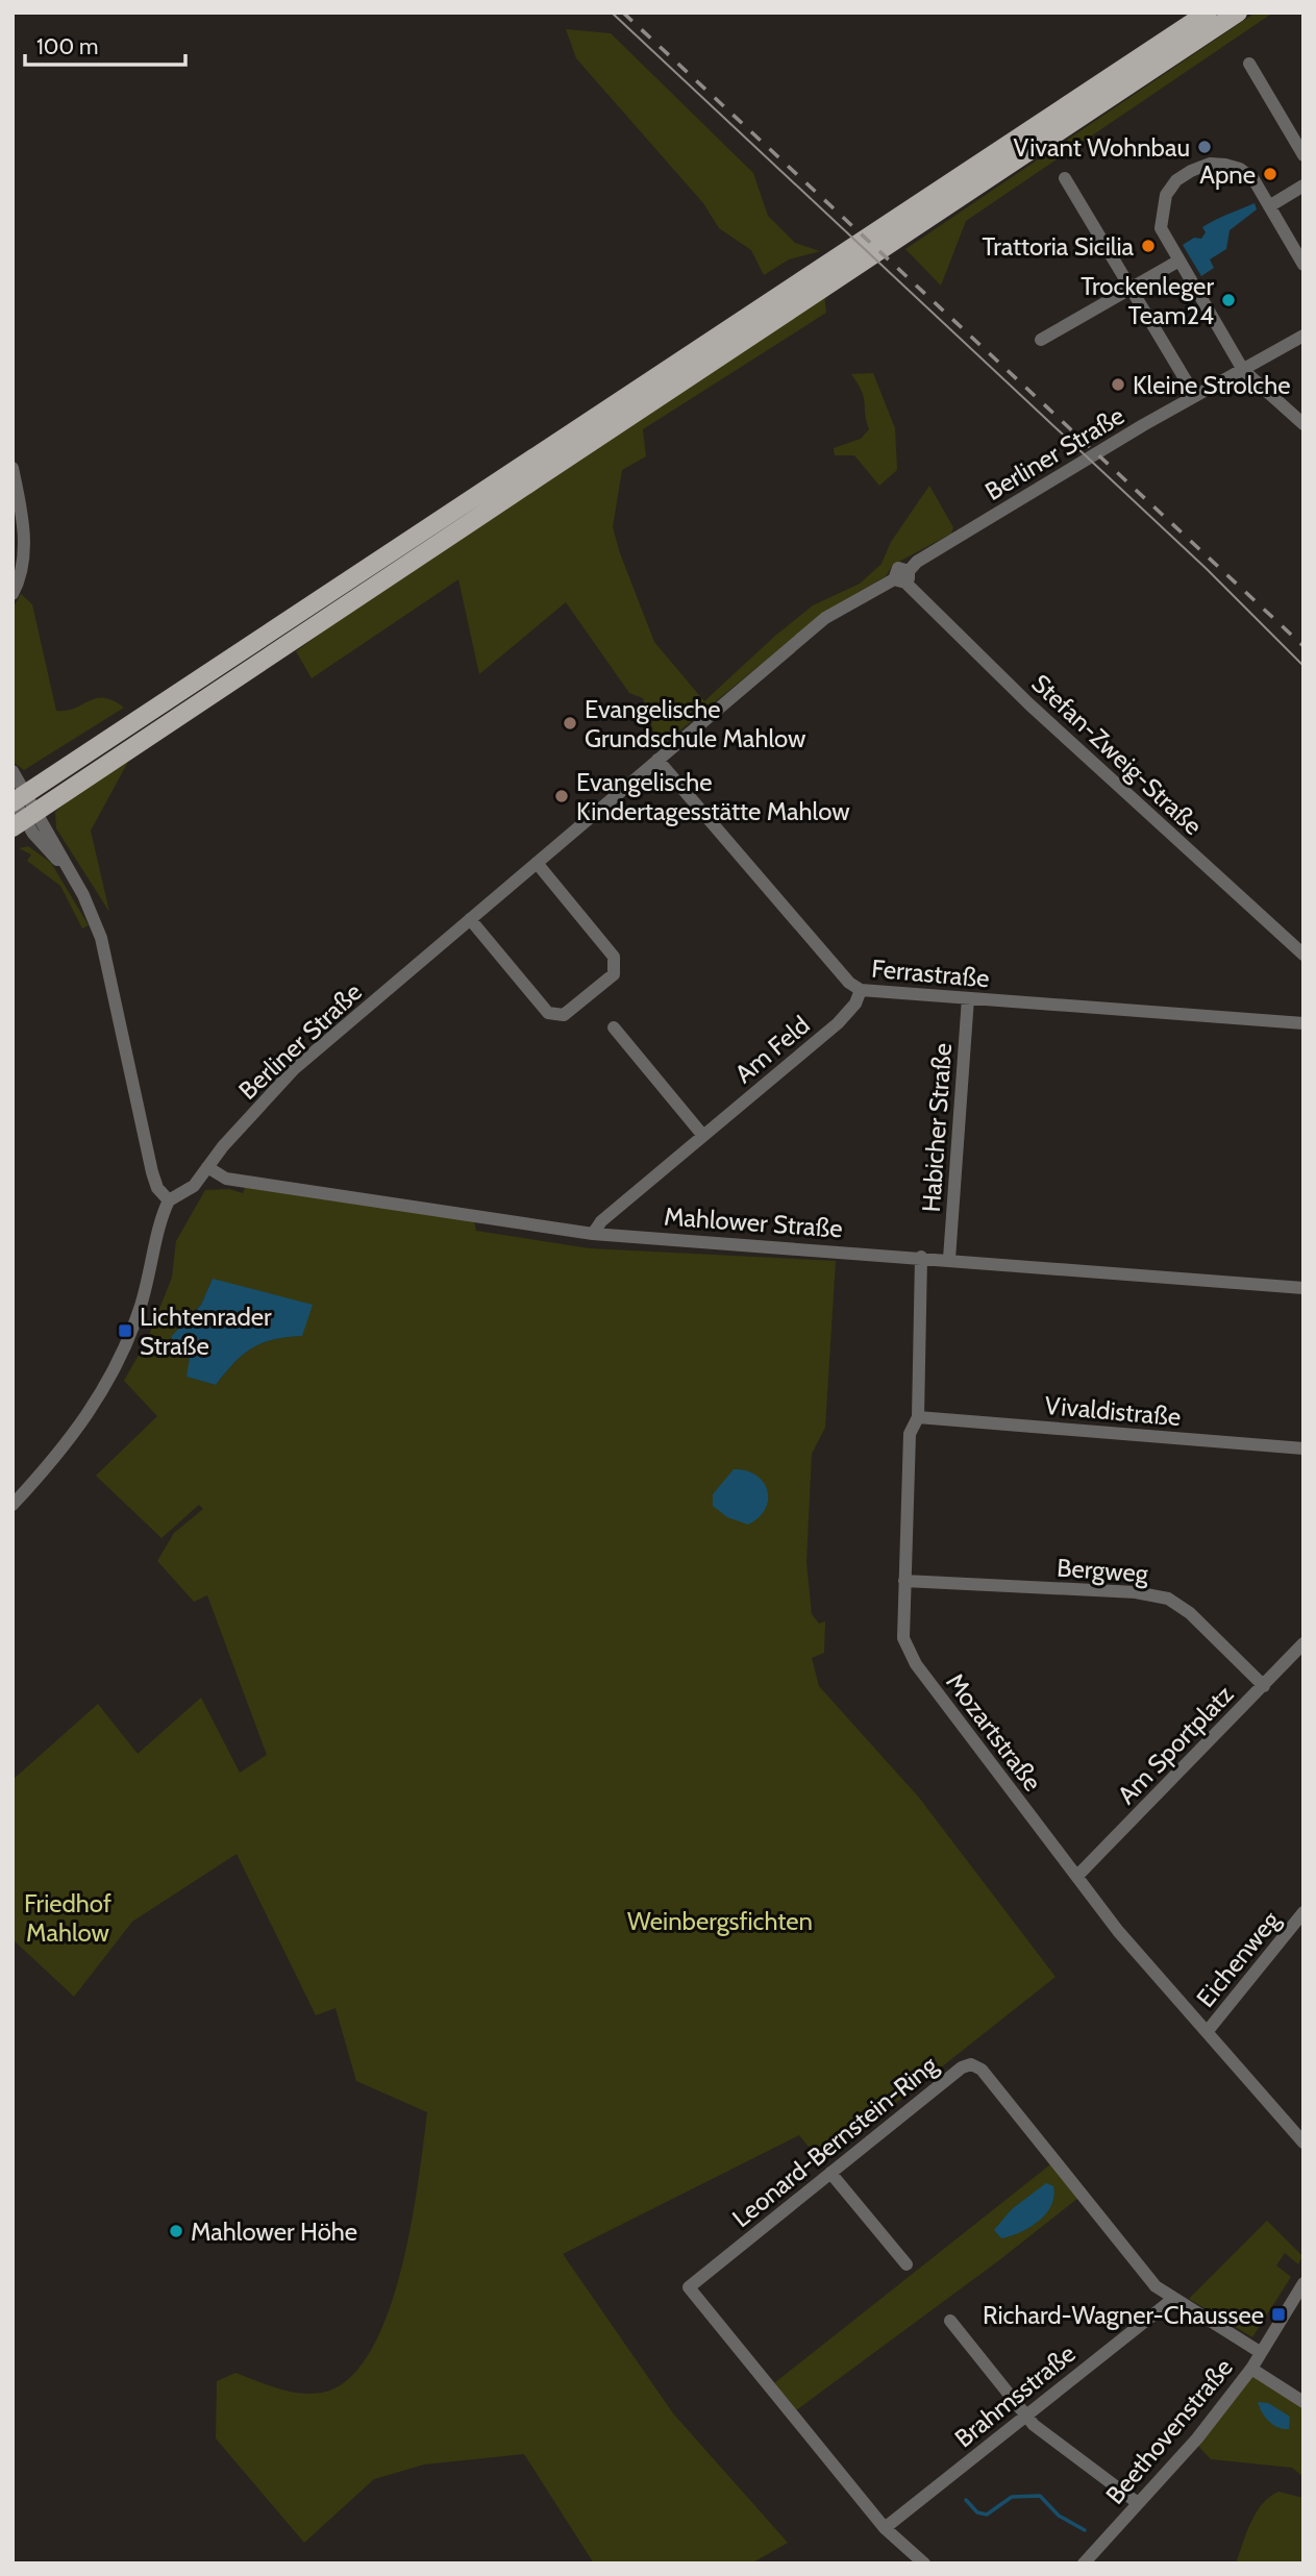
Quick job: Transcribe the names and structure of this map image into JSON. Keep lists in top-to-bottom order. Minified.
{"streets":{"street":["Berliner Straße","Stefan-Zweig-Straße","Ferrastraße","Am Feld","Habicher Straße","Mahlower Straße","Vivaldistraße","Bergweg","Mozartstraße","Am Sportplatz","Eichenweg","Leonard-Bernstein-Ring","Brahmsstraße","Beethovenstraße"]},"crossings":[["Berliner Straße","Stefan-Zweig-Straße"],["Berliner Straße","Ferrastraße"],["Berliner Straße","Mahlower Straße"],["Ferrastraße","Am Feld"],["Ferrastraße","Habicher Straße"],["Am Feld","Mahlower Straße"],["Habicher Straße","Mahlower Straße"],["Mahlower Straße","Mozartstraße"],["Vivaldistraße","Mozartstraße"],["Bergweg","Mozartstraße"],["Bergweg","Am Sportplatz"],["Mozartstraße","Am Sportplatz"],["Mozartstraße","Eichenweg"],["Leonard-Bernstein-Ring","Brahmsstraße"],["Leonard-Bernstein-Ring","Beethovenstraße"]],"parks":["Friedhof Mahlow","Weinbergsfichten"],"places":{"other":["Vivant Wohnbau","Apne","Trattoria Sicilia","Trockenleger Team24","Kleine Strolche","Evangelische Grundschule Mahlow","Evangelische Kindertagesstätte Mahlow","Mahlower Höhe"],"transit":["Lichtenrader Straße","Richard-Wagner-Chaussee"]},"scale_bar":"100 m"}
